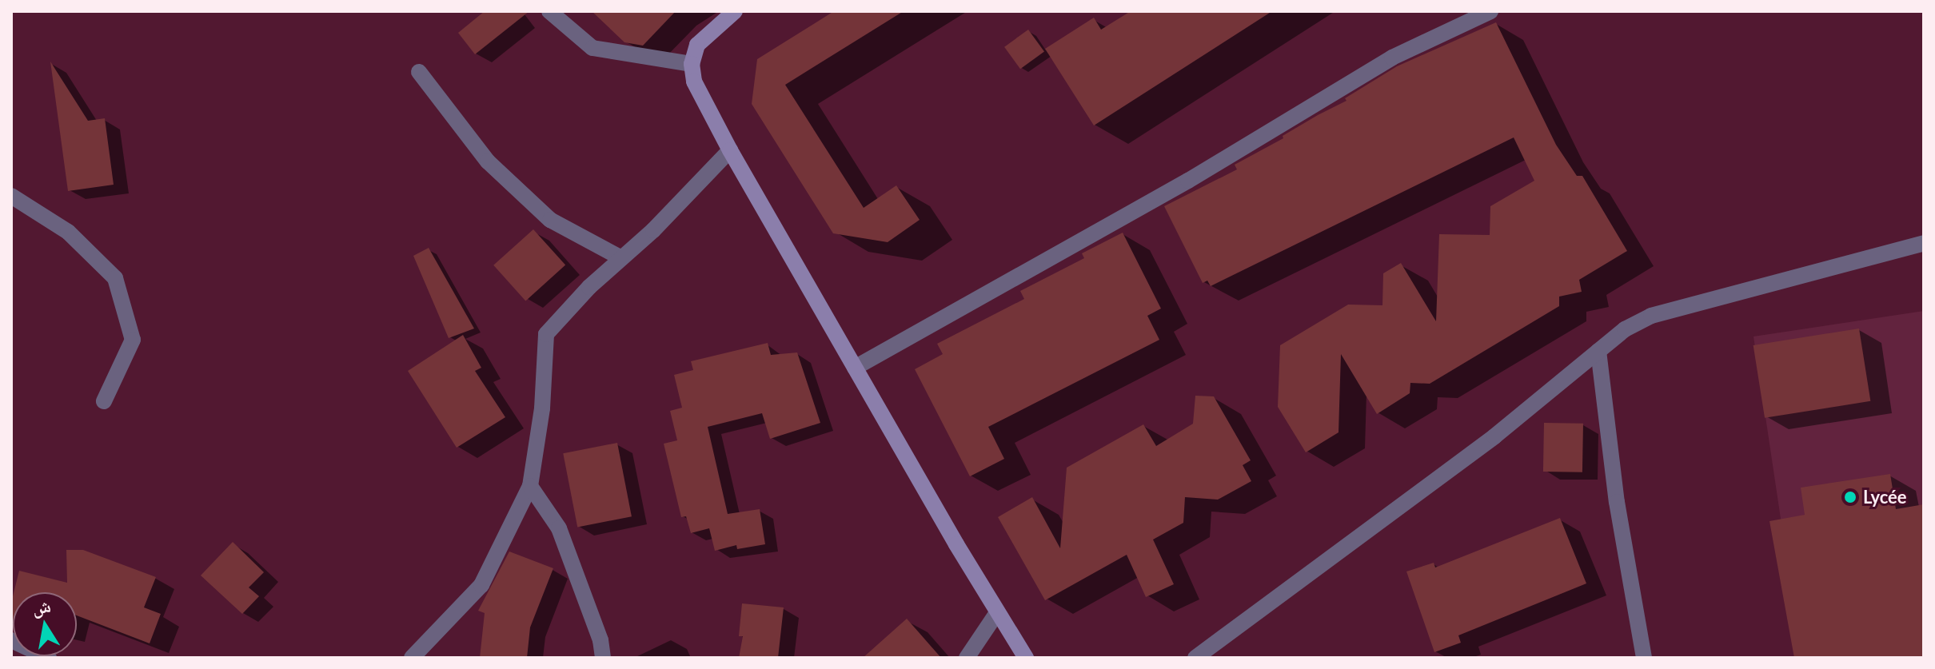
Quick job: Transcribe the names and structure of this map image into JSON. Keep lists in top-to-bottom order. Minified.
{"places":["Lycée"],"north":"top"}
